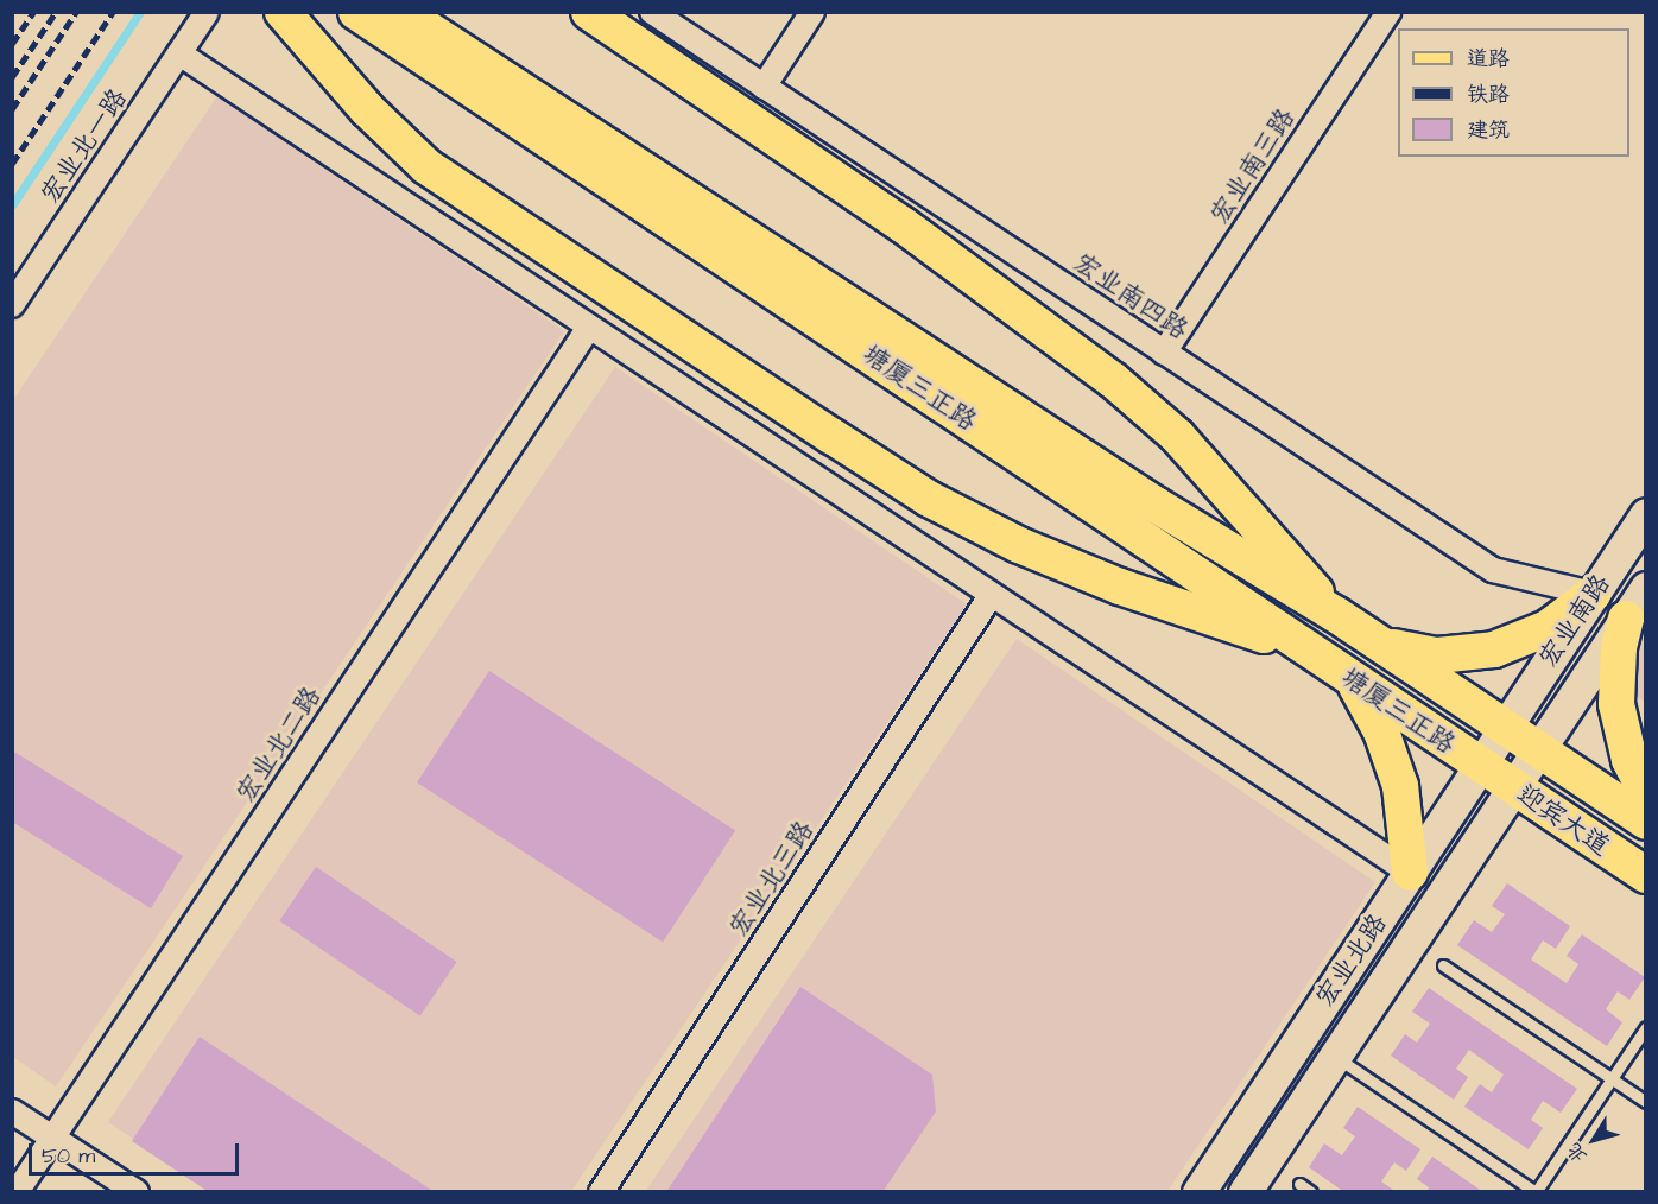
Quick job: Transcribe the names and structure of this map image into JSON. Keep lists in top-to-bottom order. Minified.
{"streets":{"main road":["塘厦三正路","宏业南路","迎宾大道","宏业北路"],"street":["宏业北一路","宏业南三路","宏业南四路","宏业北二路","宏业北三路"]},"crossings":[["宏业南三路","宏业南四路"],["宏业南四路","宏业南路"],["塘厦三正路","宏业南路"],["塘厦三正路","迎宾大道"],["塘厦三正路","宏业北路"],["宏业南路","迎宾大道"],["宏业南路","宏业北路"],["迎宾大道","宏业北路"]],"legend":["道路","铁路","建筑"],"scale_bar":"50 m","north":"bottom left"}
